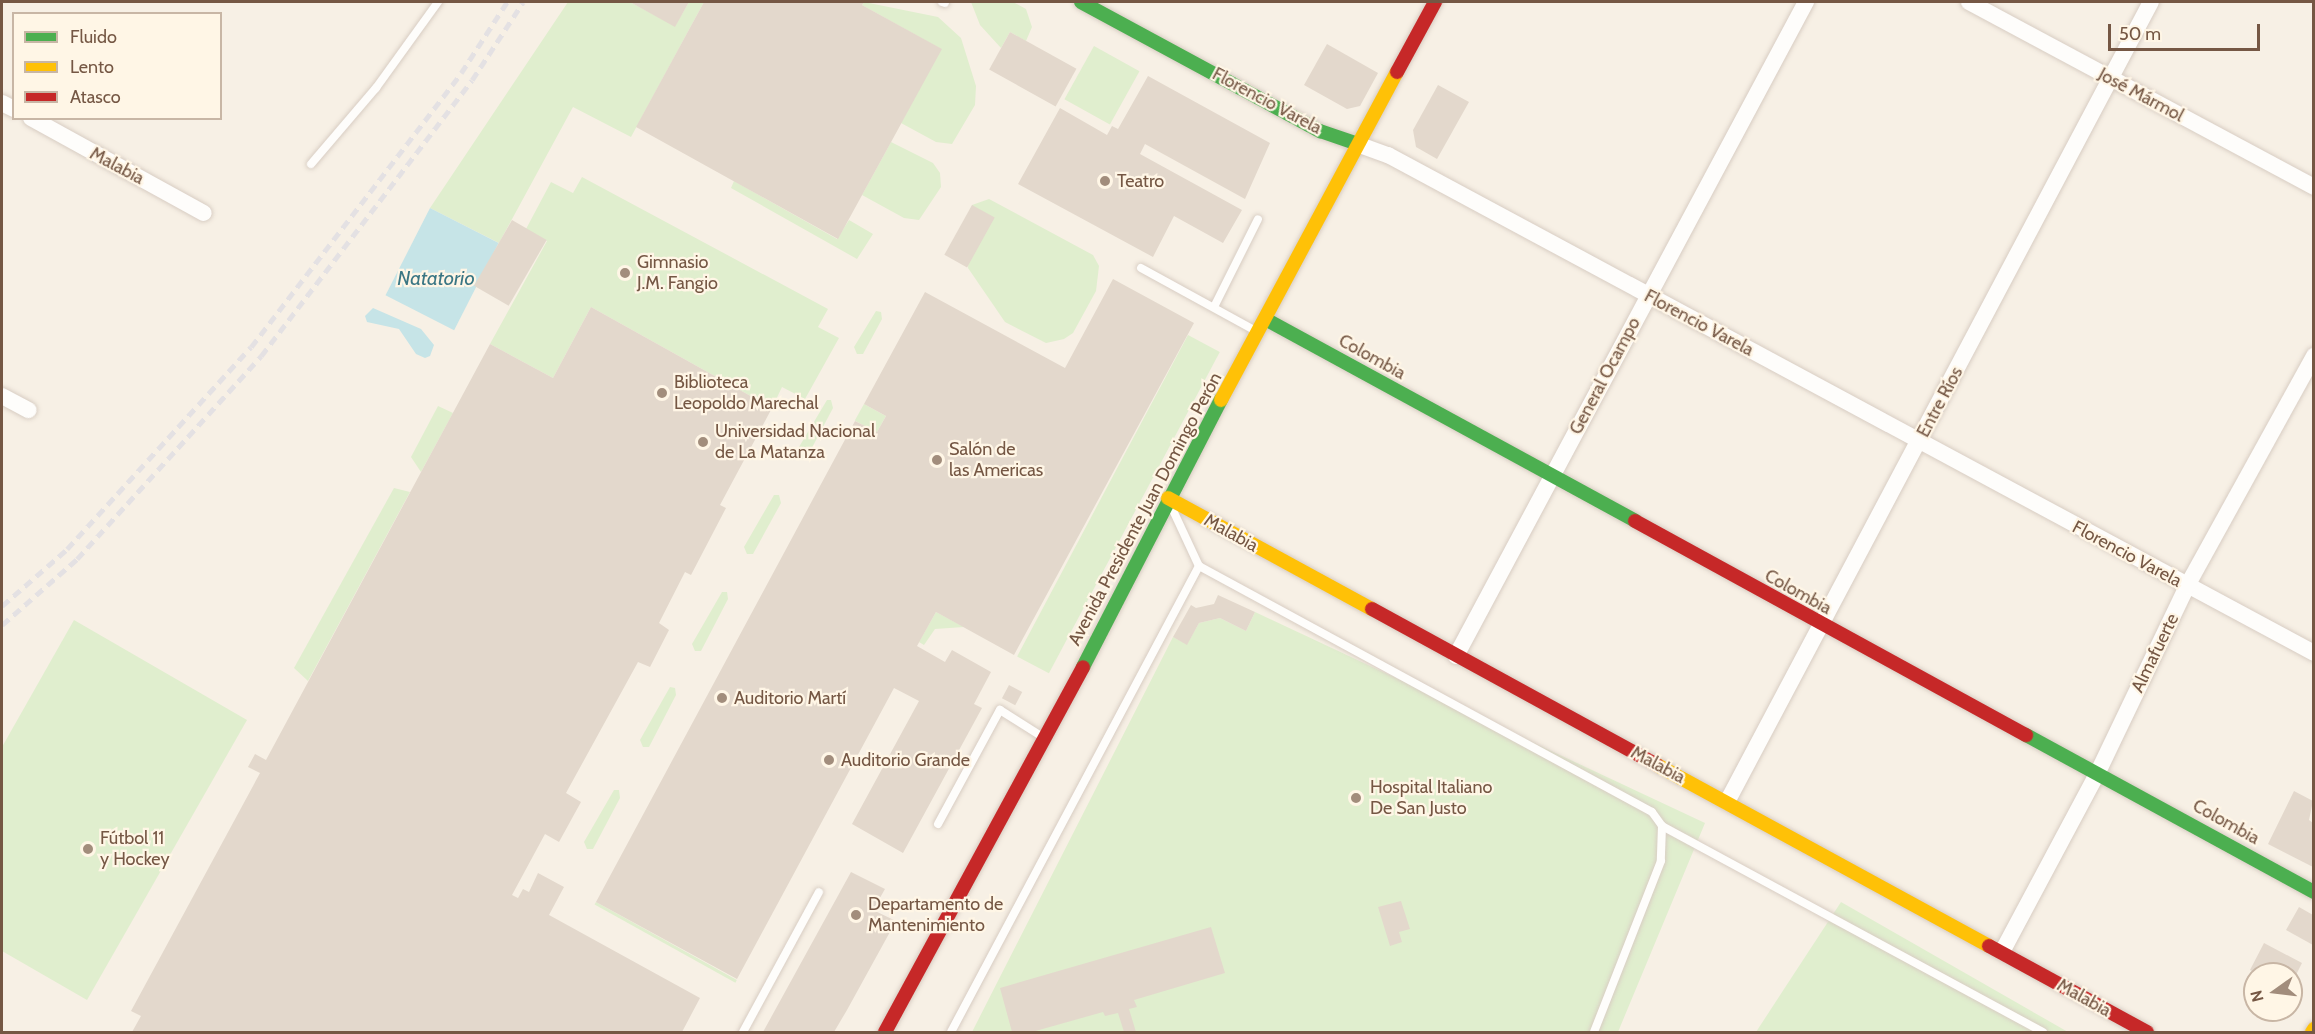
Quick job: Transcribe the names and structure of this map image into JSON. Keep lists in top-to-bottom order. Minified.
{"streets":{"street":["José Mármol","Florencio Varela","Malabia","Colombia","General Ocampo","Entre Ríos","Avenida Presidente Juan Domingo Perón","Almafuerte"]},"crossings":[["José Mármol","Entre Ríos"],["Florencio Varela","General Ocampo"],["Florencio Varela","Entre Ríos"],["Florencio Varela","Avenida Presidente Juan Domingo Perón"],["Florencio Varela","Almafuerte"],["Malabia","General Ocampo"],["Malabia","Entre Ríos"],["Malabia","Avenida Presidente Juan Domingo Perón"],["Malabia","Almafuerte"],["Colombia","General Ocampo"],["Colombia","Entre Ríos"],["Colombia","Avenida Presidente Juan Domingo Perón"],["Colombia","Almafuerte"]],"water":["Natatorio"],"places":["Teatro","Gimnasio J.M. Fangio","Biblioteca Leopoldo Marechal","Universidad Nacional de La Matanza","Salón de las Americas","Auditorio Martí","Auditorio Grande","Hospital Italiano De San Justo","Fútbol 11 y Hockey","Departamento de Mantenimiento"],"legend":["Fluido","Lento","Atasco"],"scale_bar":"50 m","north":"left"}
